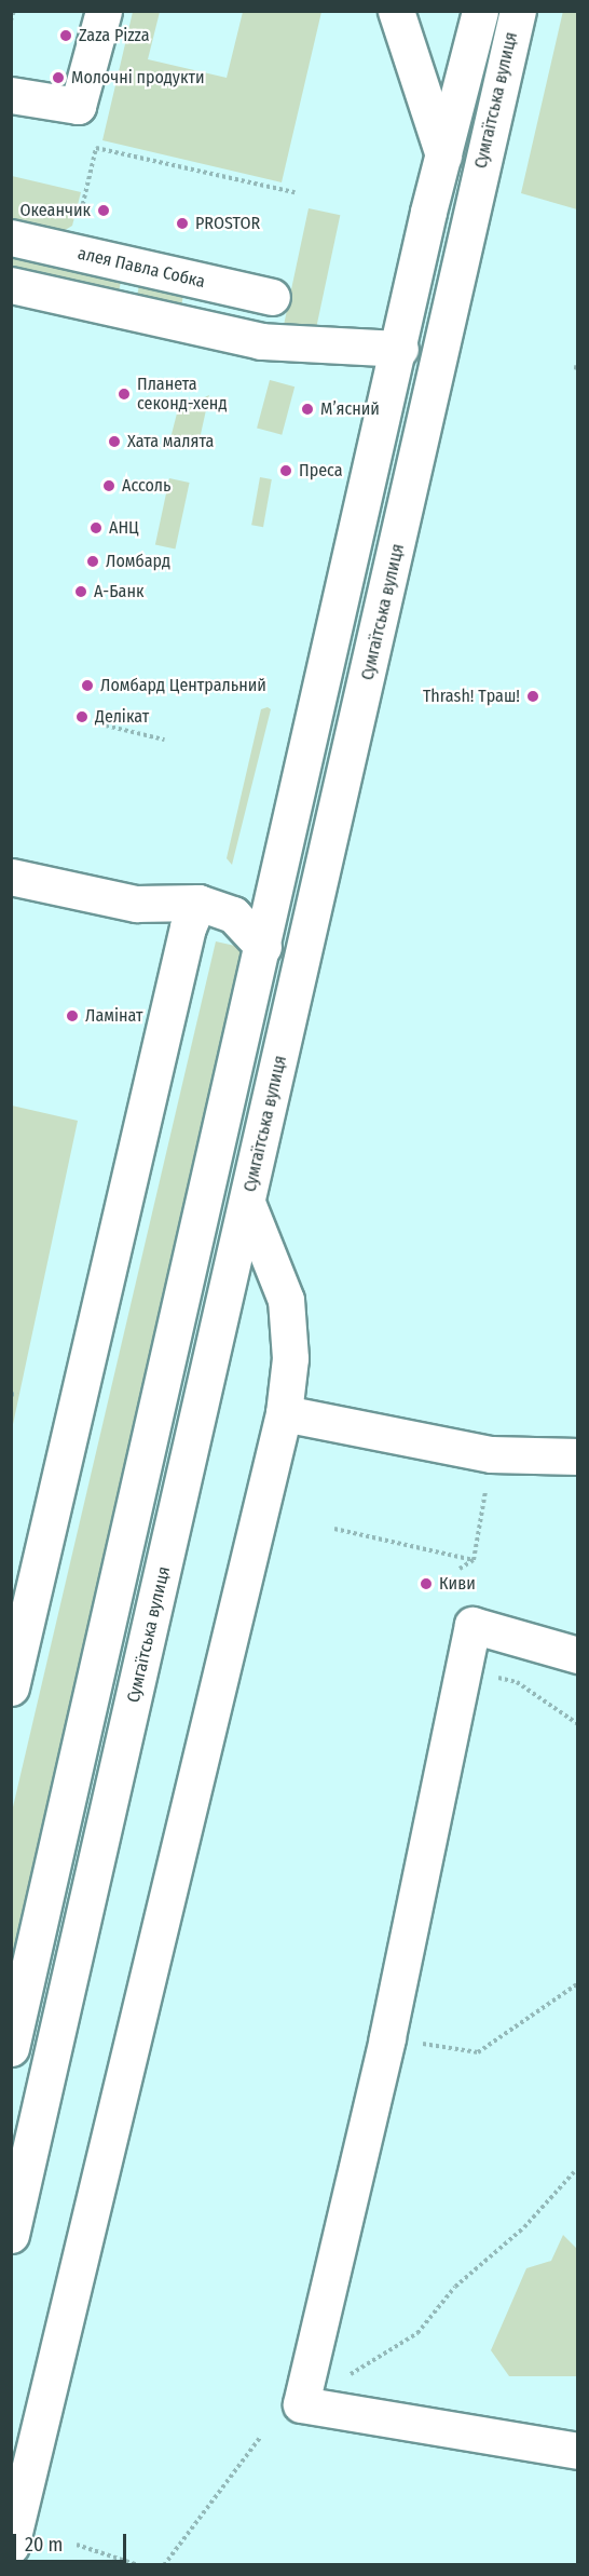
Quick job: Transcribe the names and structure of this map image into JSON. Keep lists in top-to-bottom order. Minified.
{"streets":{"main road":["Сумгаїтська вулиця","алея Павла Собка"]},"places":["Zaza Pizza","Молочні продукти","Океанчик","PROSTOR","Планета секонд-хенд","М’ясний","Хата малята","Преса","Ассоль","АНЦ","Ломбард","А-Банк","Ломбард Центральний","Thrash! Траш!","Делікат","Ламінат","Киви"],"scale_bar":"20 m"}
